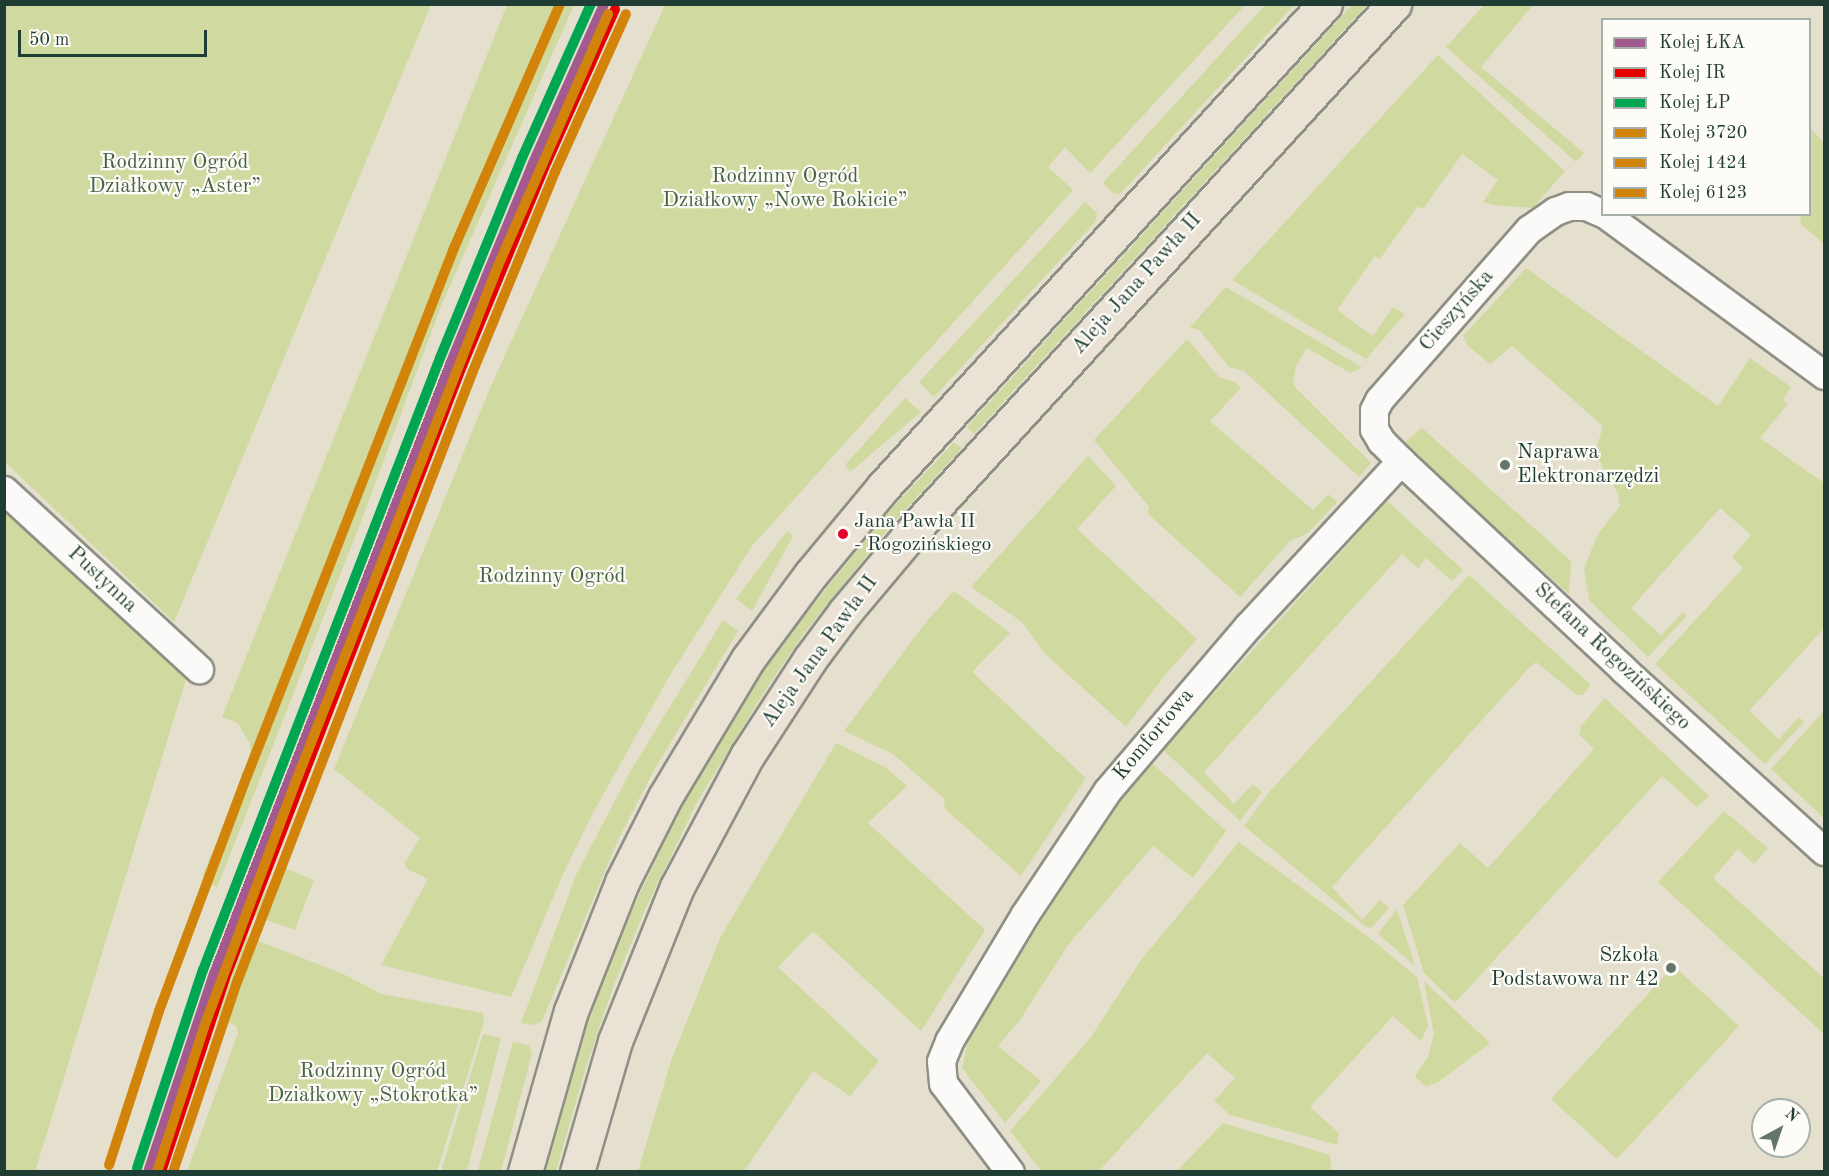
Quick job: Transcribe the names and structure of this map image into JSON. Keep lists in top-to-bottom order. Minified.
{"streets":{"main road":["Aleja Jana Pawła II"],"street":["Cieszyńska","Pustynna","Stefana Rogozińskiego","Komfortowa"]},"crossings":[["Cieszyńska","Stefana Rogozińskiego"],["Cieszyńska","Komfortowa"],["Stefana Rogozińskiego","Komfortowa"]],"parks":["Rodzinny Ogród Działkowy „Aster”","Rodzinny Ogród Działkowy „Nowe Rokicie”","Rodzinny Ogród","Rodzinny Ogród Działkowy „Stokrotka”"],"places":["Naprawa Elektronarzędzi","Jana Pawła II - Rogozińskiego","Szkoła Podstawowa nr 42"],"lines":["rail line ŁKA","rail line ŁP","rail line 6123","rail line IR","rail line 3720","rail line 1424"],"legend":["Kolej ŁKA","Kolej IR","Kolej ŁP","Kolej 3720","Kolej 1424","Kolej 6123"],"scale_bar":"50 m","north":"top right"}
